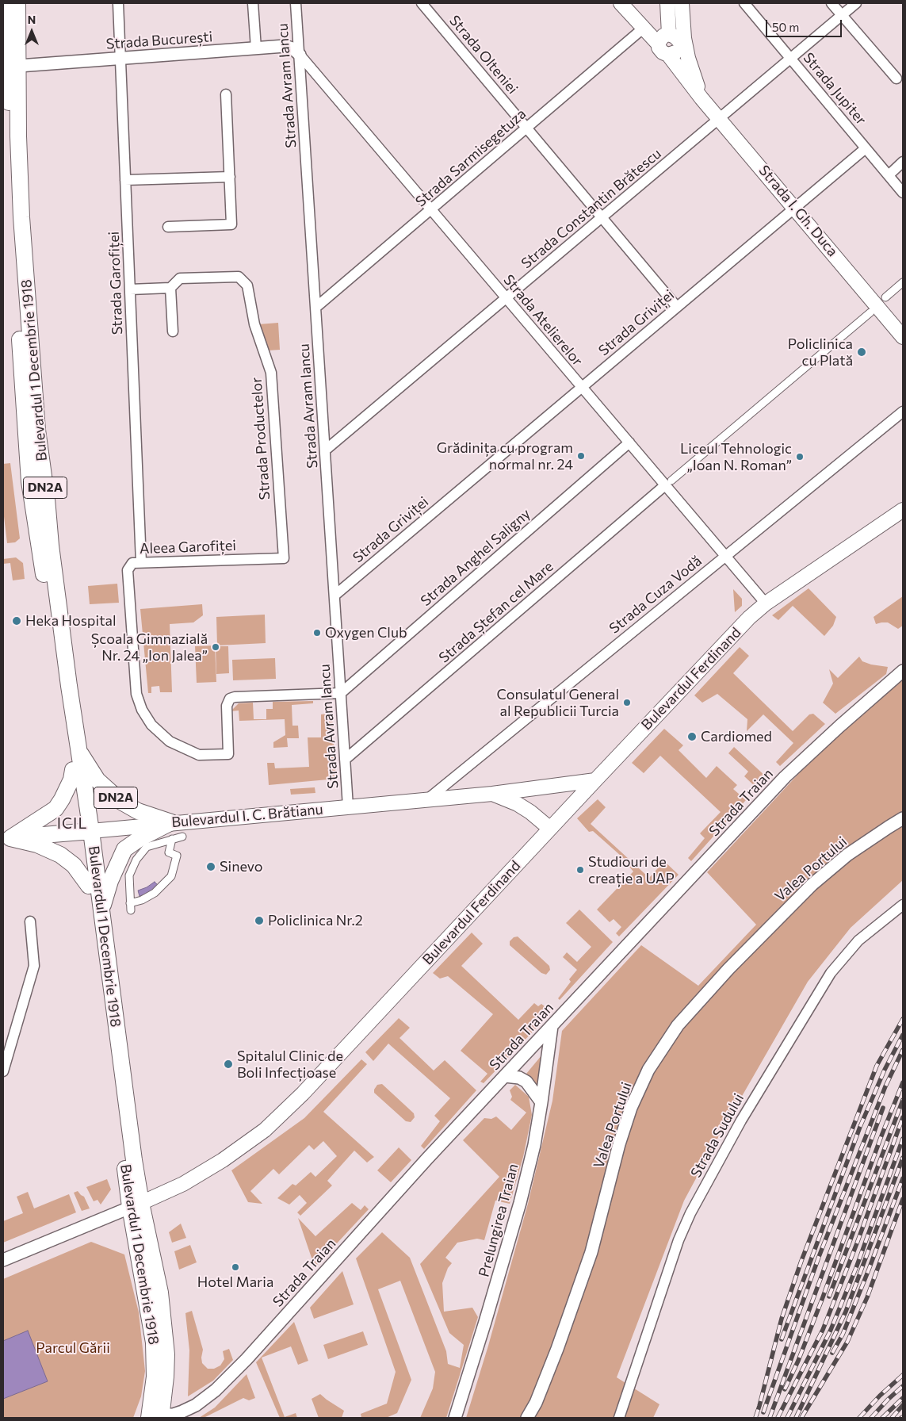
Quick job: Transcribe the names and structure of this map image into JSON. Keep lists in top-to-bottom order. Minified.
{"streets":{"main road":["Strada I. Gh. Duca","Bulevardul 1 Decembrie 1918","DN2A","Bulevardul Ferdinand","Bulevardul I. C. Brătianu"],"street":["Strada București","Strada Olteniei","Strada Avram Iancu","Strada Jupiter","Strada Sarmisegetuza","Strada Constantin Brătescu","Strada Garofiței","Strada Atelierelor","Strada Griviței","Strada Productelor","Aleea Garofiței","Strada Anghel Saligny","Strada Cuza Vodă","Strada Ștefan cel Mare","Strada Traian","Valea Portului","Strada Sudului","Prelungirea Traian"]},"crossings":[["Strada București","Strada Avram Iancu"],["Strada București","Strada Garofiței"],["Strada București","Strada Atelierelor"],["Strada București","Bulevardul 1 Decembrie 1918"],["Strada Olteniei","Strada Sarmisegetuza"],["Strada Olteniei","Strada Constantin Brătescu"],["Strada Olteniei","Strada Griviței"],["Strada Avram Iancu","Strada Sarmisegetuza"],["Strada Avram Iancu","Strada Constantin Brătescu"],["Strada Avram Iancu","Strada Atelierelor"],["Strada Avram Iancu","Strada Griviței"],["Strada Avram Iancu","Aleea Garofiței"],["Strada Avram Iancu","Strada Anghel Saligny"],["Strada Avram Iancu","Strada Ștefan cel Mare"],["Strada Avram Iancu","Bulevardul I. C. Brătianu"],["Strada Jupiter","Strada Constantin Brătescu"],["Strada Jupiter","Strada Griviței"],["Strada Sarmisegetuza","Strada Atelierelor"],["Strada Constantin Brătescu","Strada I. Gh. Duca"],["Strada Constantin Brătescu","Strada Atelierelor"],["Strada I. Gh. Duca","Strada Griviței"],["Strada Garofiței","Aleea Garofiței"],["Strada Atelierelor","Strada Griviței"],["Strada Atelierelor","Strada Anghel Saligny"],["Strada Atelierelor","Strada Cuza Vodă"],["Strada Atelierelor","Strada Ștefan cel Mare"],["Strada Atelierelor","Bulevardul Ferdinand"],["Bulevardul 1 Decembrie 1918","DN2A"],["Bulevardul 1 Decembrie 1918","Bulevardul Ferdinand"],["Bulevardul 1 Decembrie 1918","Strada Traian"],["Bulevardul 1 Decembrie 1918","Bulevardul I. C. Brătianu"],["Strada Productelor","Aleea Garofiței"],["DN2A","Bulevardul I. C. Brătianu"],["Aleea Garofiței","Strada Anghel Saligny"],["Strada Cuza Vodă","Bulevardul I. C. Brătianu"],["Bulevardul Ferdinand","Bulevardul I. C. Brătianu"],["Strada Traian","Prelungirea Traian"]],"districts":["ICIL"],"parks":["Parcul Gării"],"places":["Policlinica cu Plată","Grădinița cu program normal nr. 24","Liceul Tehnologic „Ioan N. Roman”","Heka Hospital","Oxygen Club","Școala Gimnazială Nr. 24 „Ion Jalea”","Consulatul General al Republicii Turcia","Cardiomed","Sinevo","Studiouri de creație a UAP","Policlinica Nr.2","Spitalul Clinic de Boli Infecțioase","Hotel Maria"],"scale_bar":"50 m","north":"top"}
